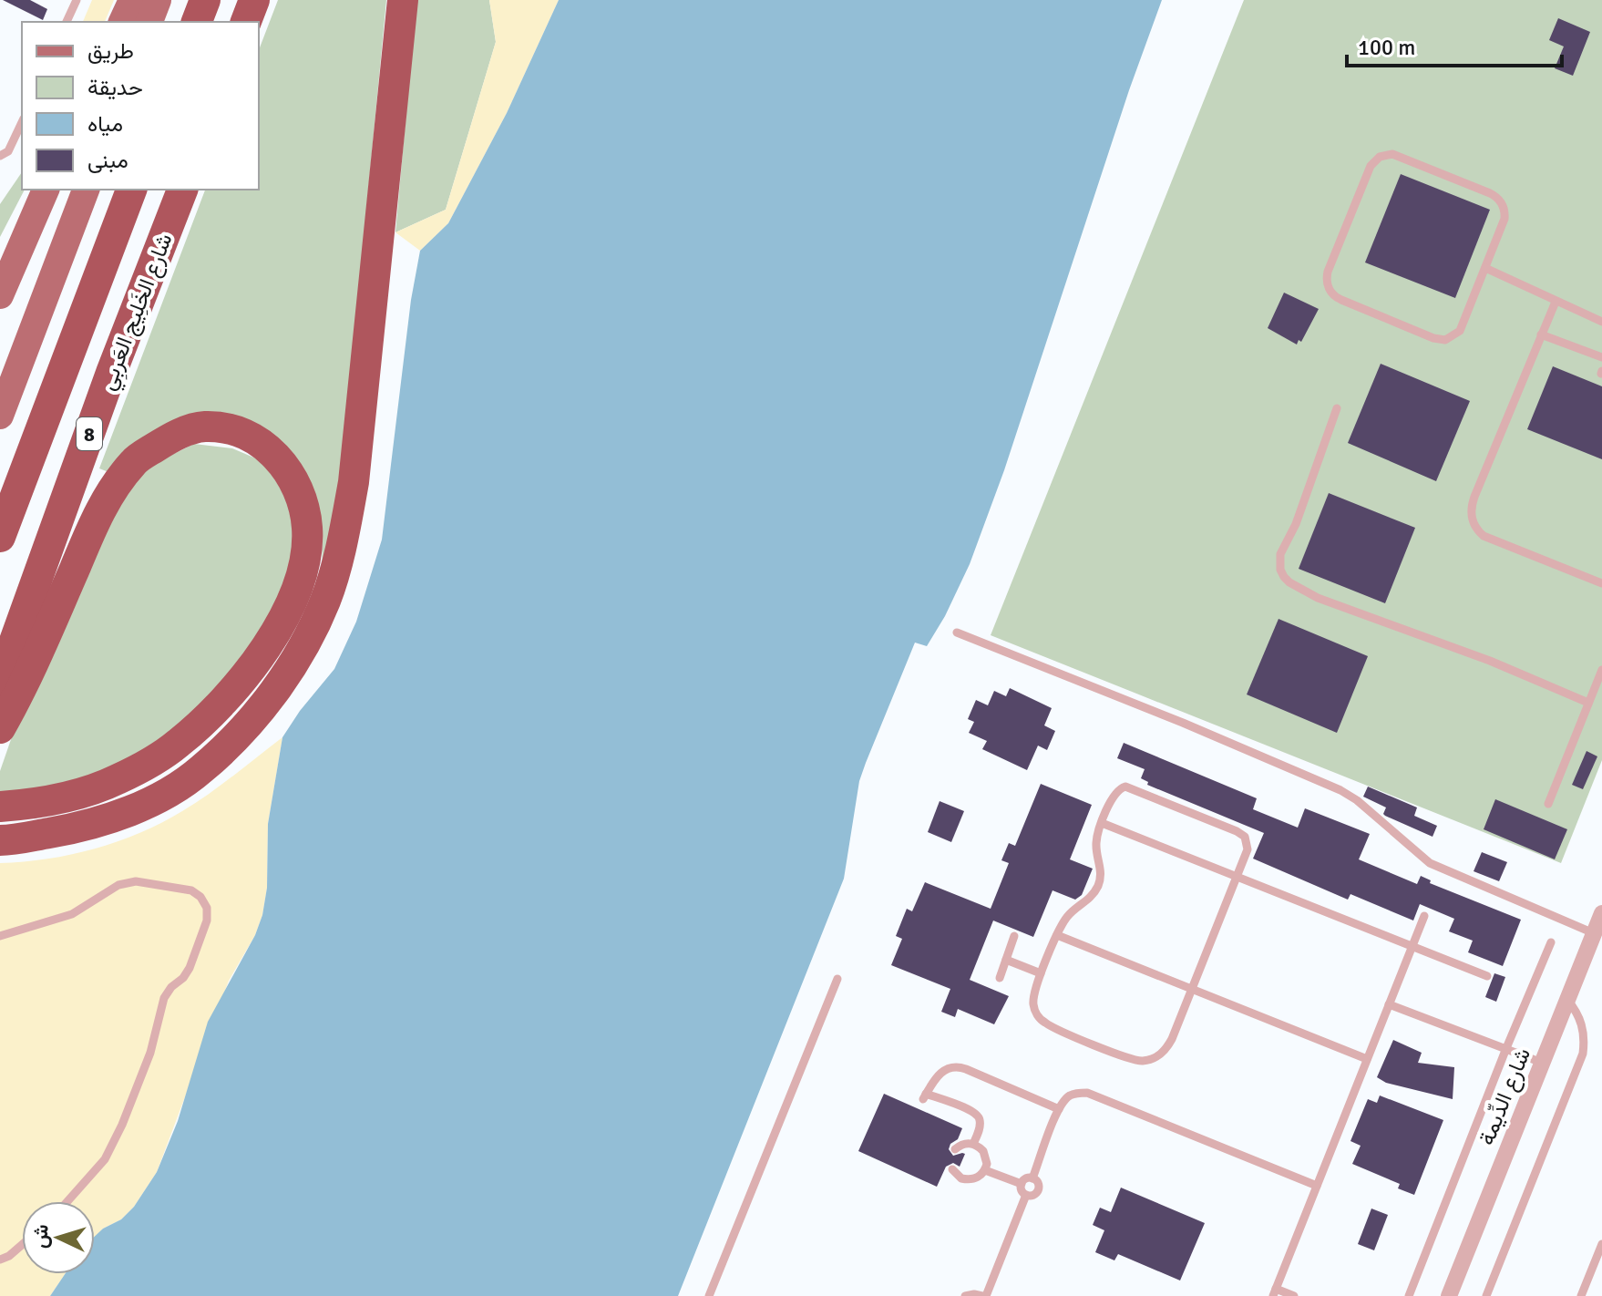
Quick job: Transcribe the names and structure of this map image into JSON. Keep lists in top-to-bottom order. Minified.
{"streets":{"highway":["شارع الخَلِيج العَربِي","8"],"street":["شارع الدِّيمة"]},"legend":["طريق","حديقة","مياه","مبنى"],"scale_bar":"100 m","north":"left"}
